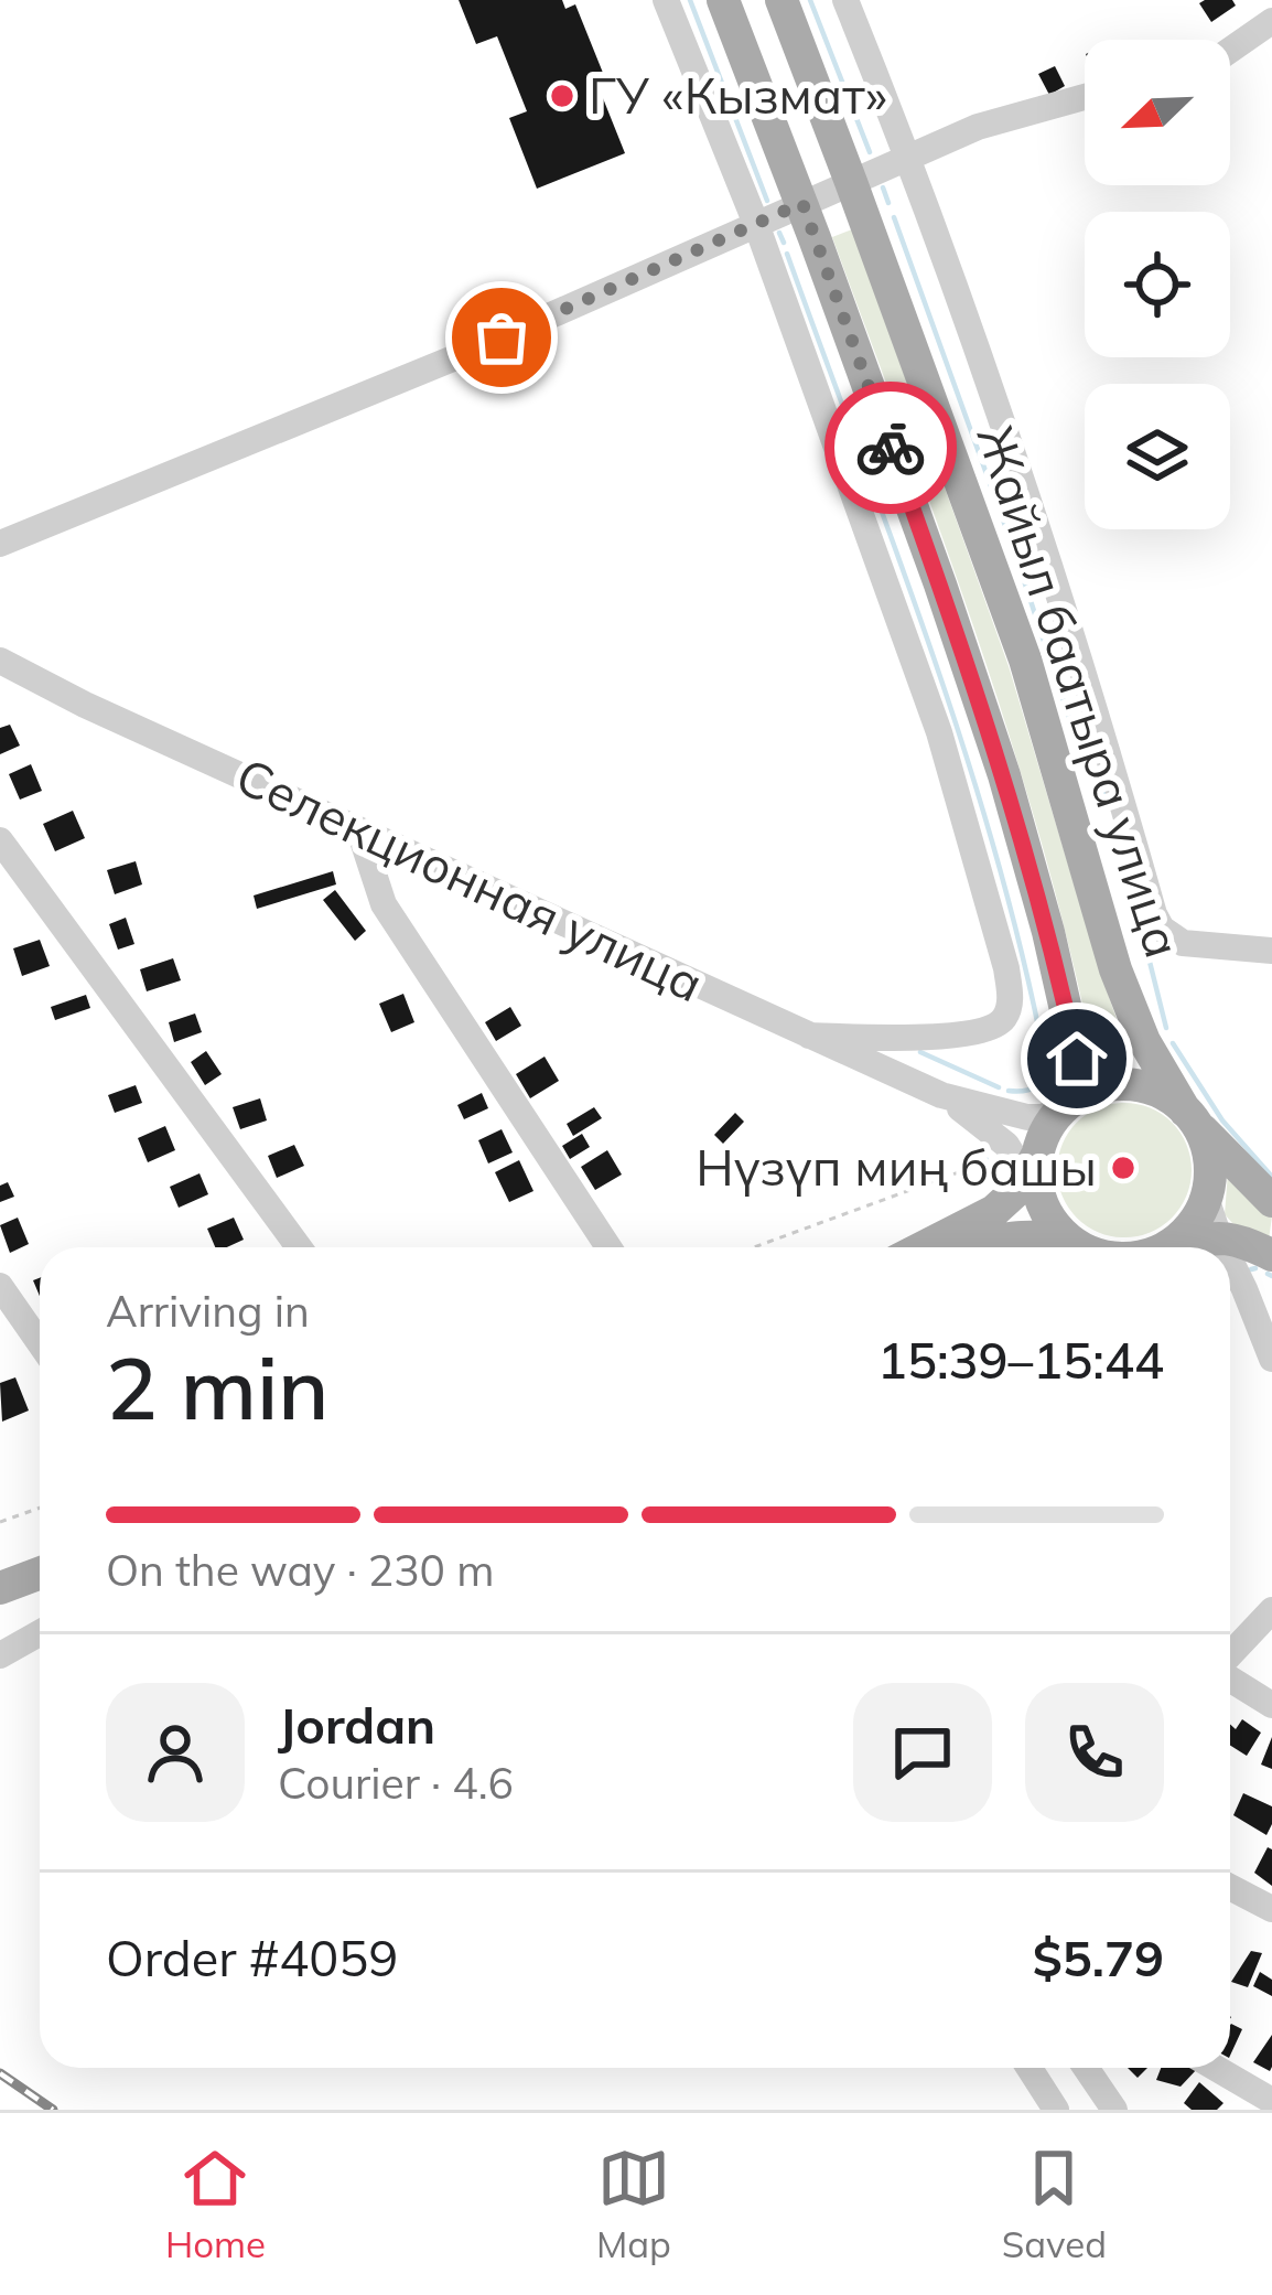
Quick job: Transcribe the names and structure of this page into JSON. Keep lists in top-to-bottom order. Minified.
{"streets":{"main road":["Жайыл баатыра улица"],"street":["Селекционная улица"]},"crossings":[["Жайыл баатыра улица","Селекционная улица"]],"places":["ГУ «Кызмат»","Нүзүп миң башы"],"north":"bottom left","page":{"heading":["2 min","Arriving in","15:39–15:44"],"panel":["Jordan","Courier · 4.6","Order #4059","$5.79"],"bar":"On the way · 230 m","tabs":["Home","Map","Saved"]}}
